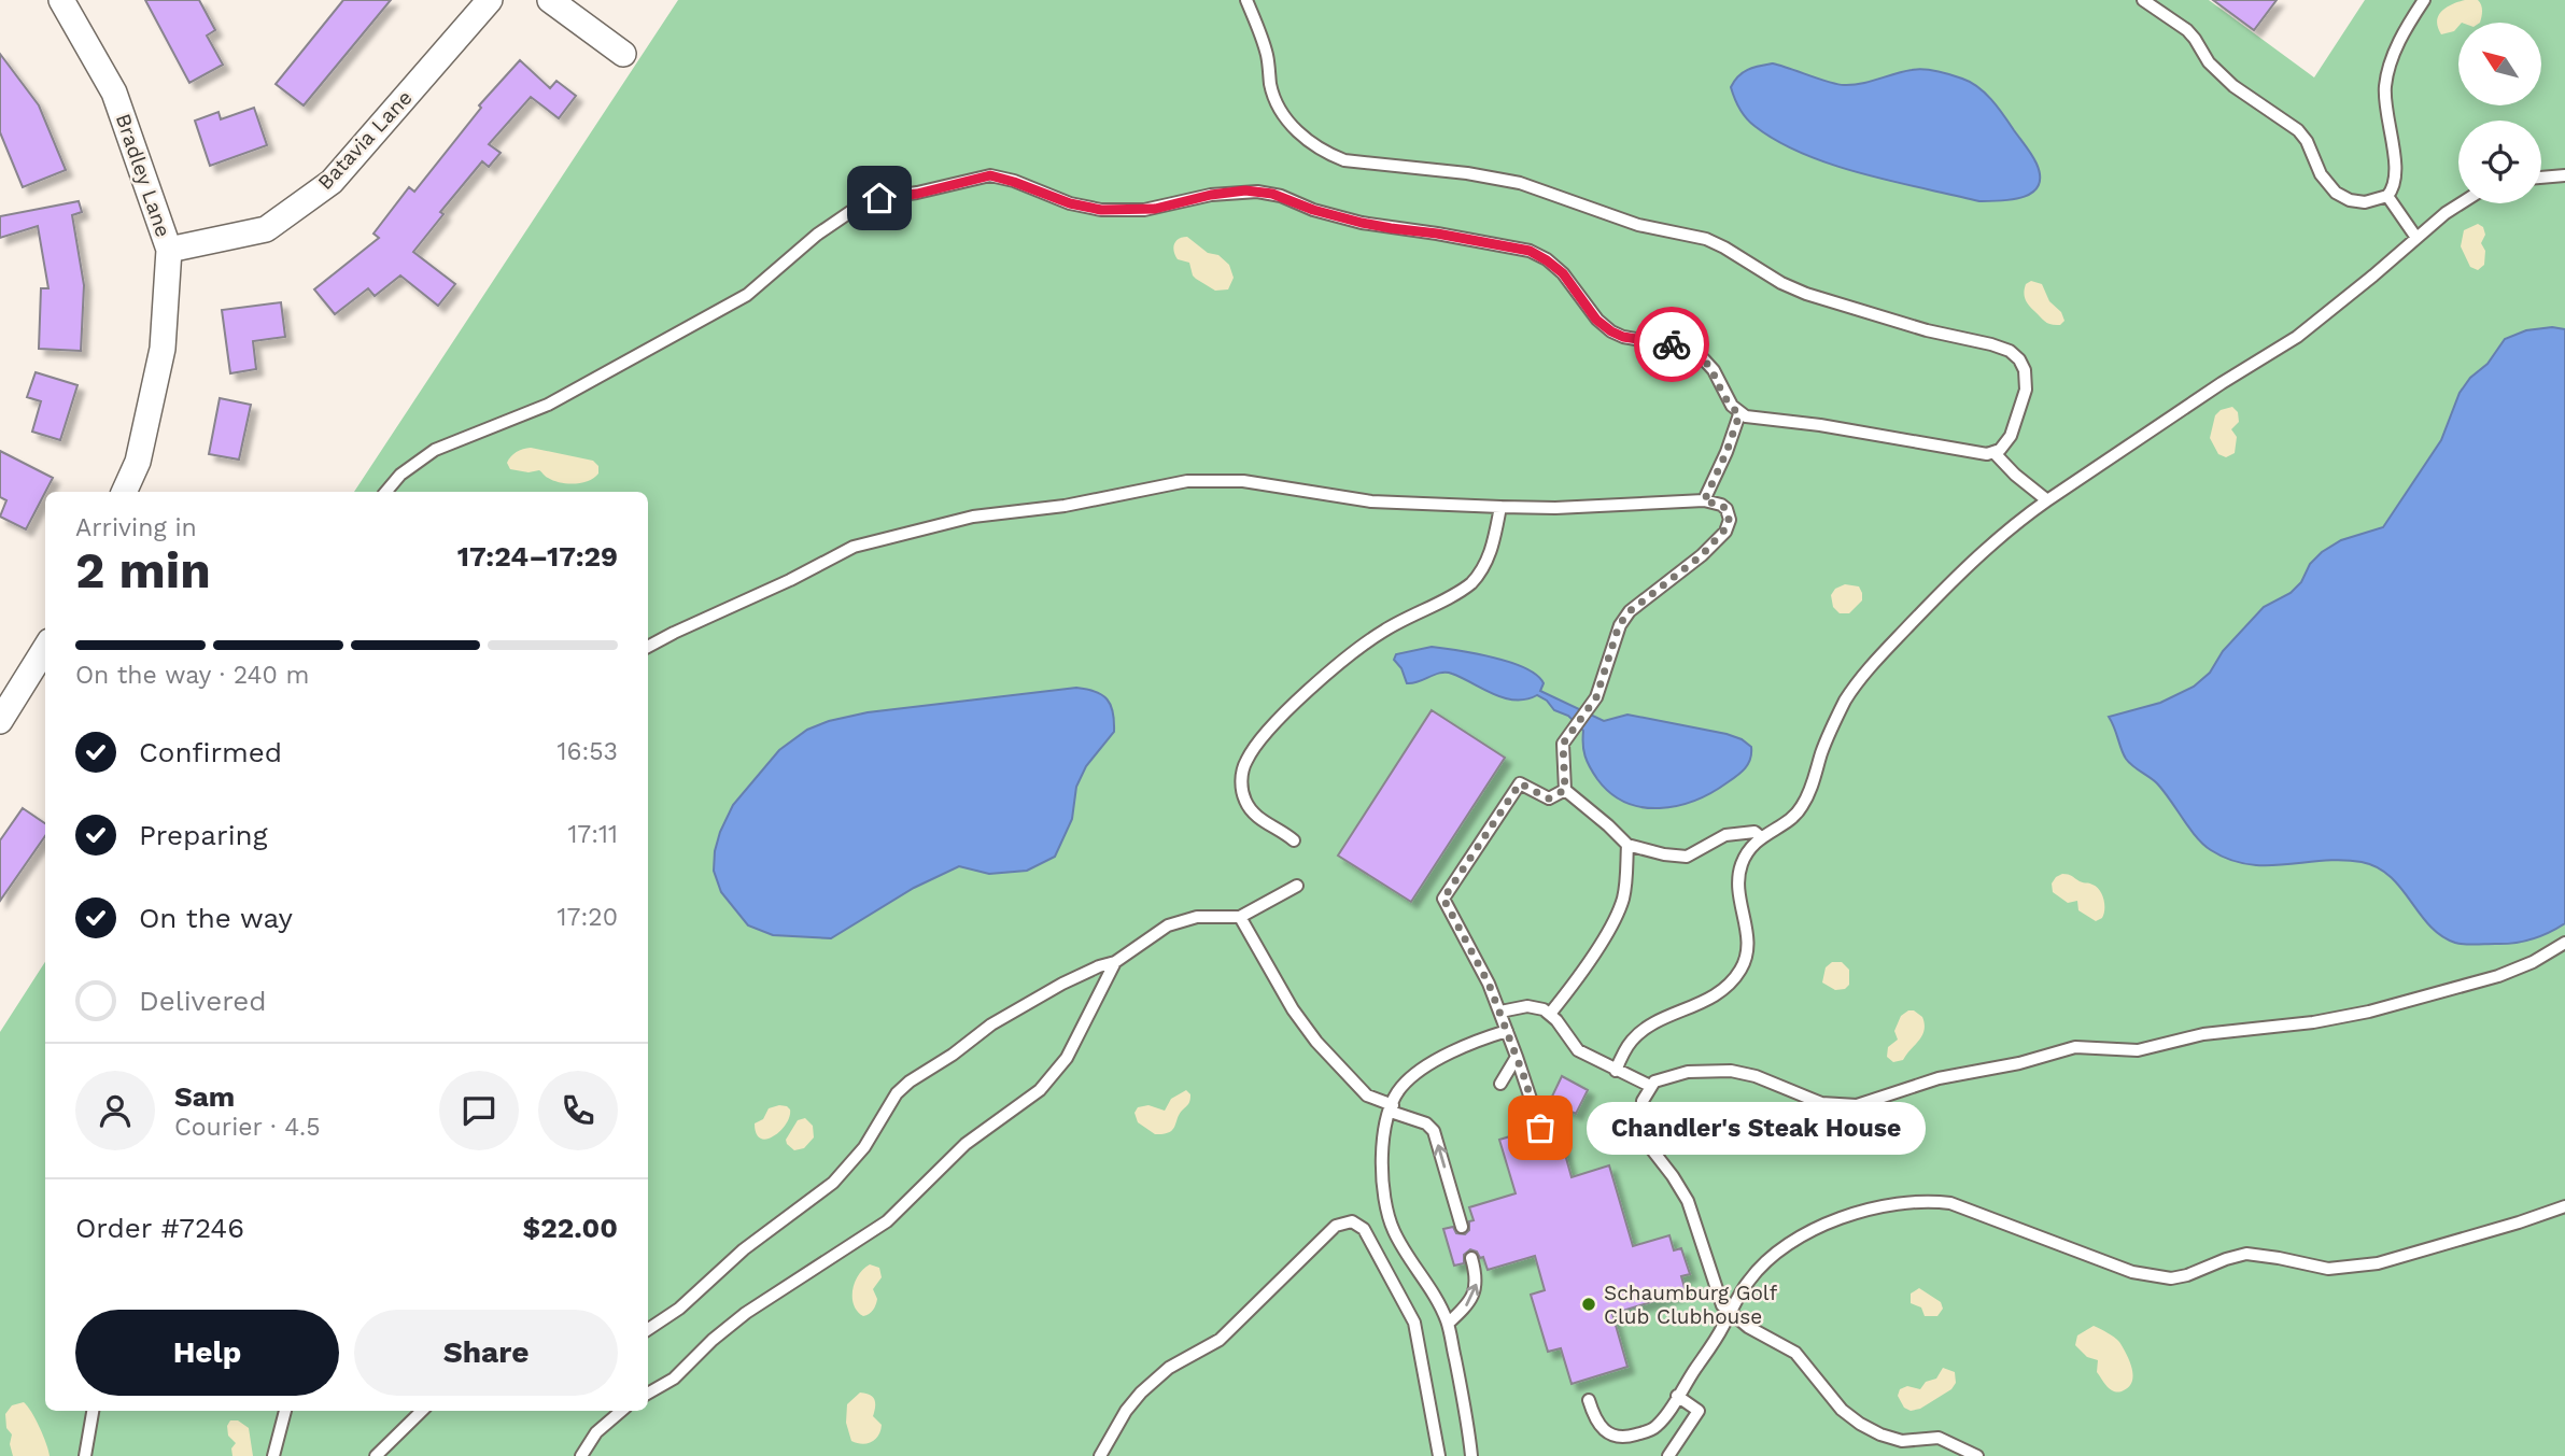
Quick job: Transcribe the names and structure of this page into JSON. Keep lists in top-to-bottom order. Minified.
{"streets":{"street":["Batavia Lane","Bradley Lane"]},"crossings":[["Batavia Lane","Bradley Lane"]],"places":["Chandler's Steak House","Schaumburg Golf Club Clubhouse"],"north":"top left","page":{"heading":["2 min","Arriving in","17:24–17:29"],"panel":["Sam","Courier · 4.5","Order #7246","$22.00"],"bar":"On the way · 240 m","list":[["Confirmed","16:53"],["Preparing","17:11"],["On the way","17:20"],"Delivered"],"bubble":"Chandler's Steak House","buttons":["Help","Share"]}}
